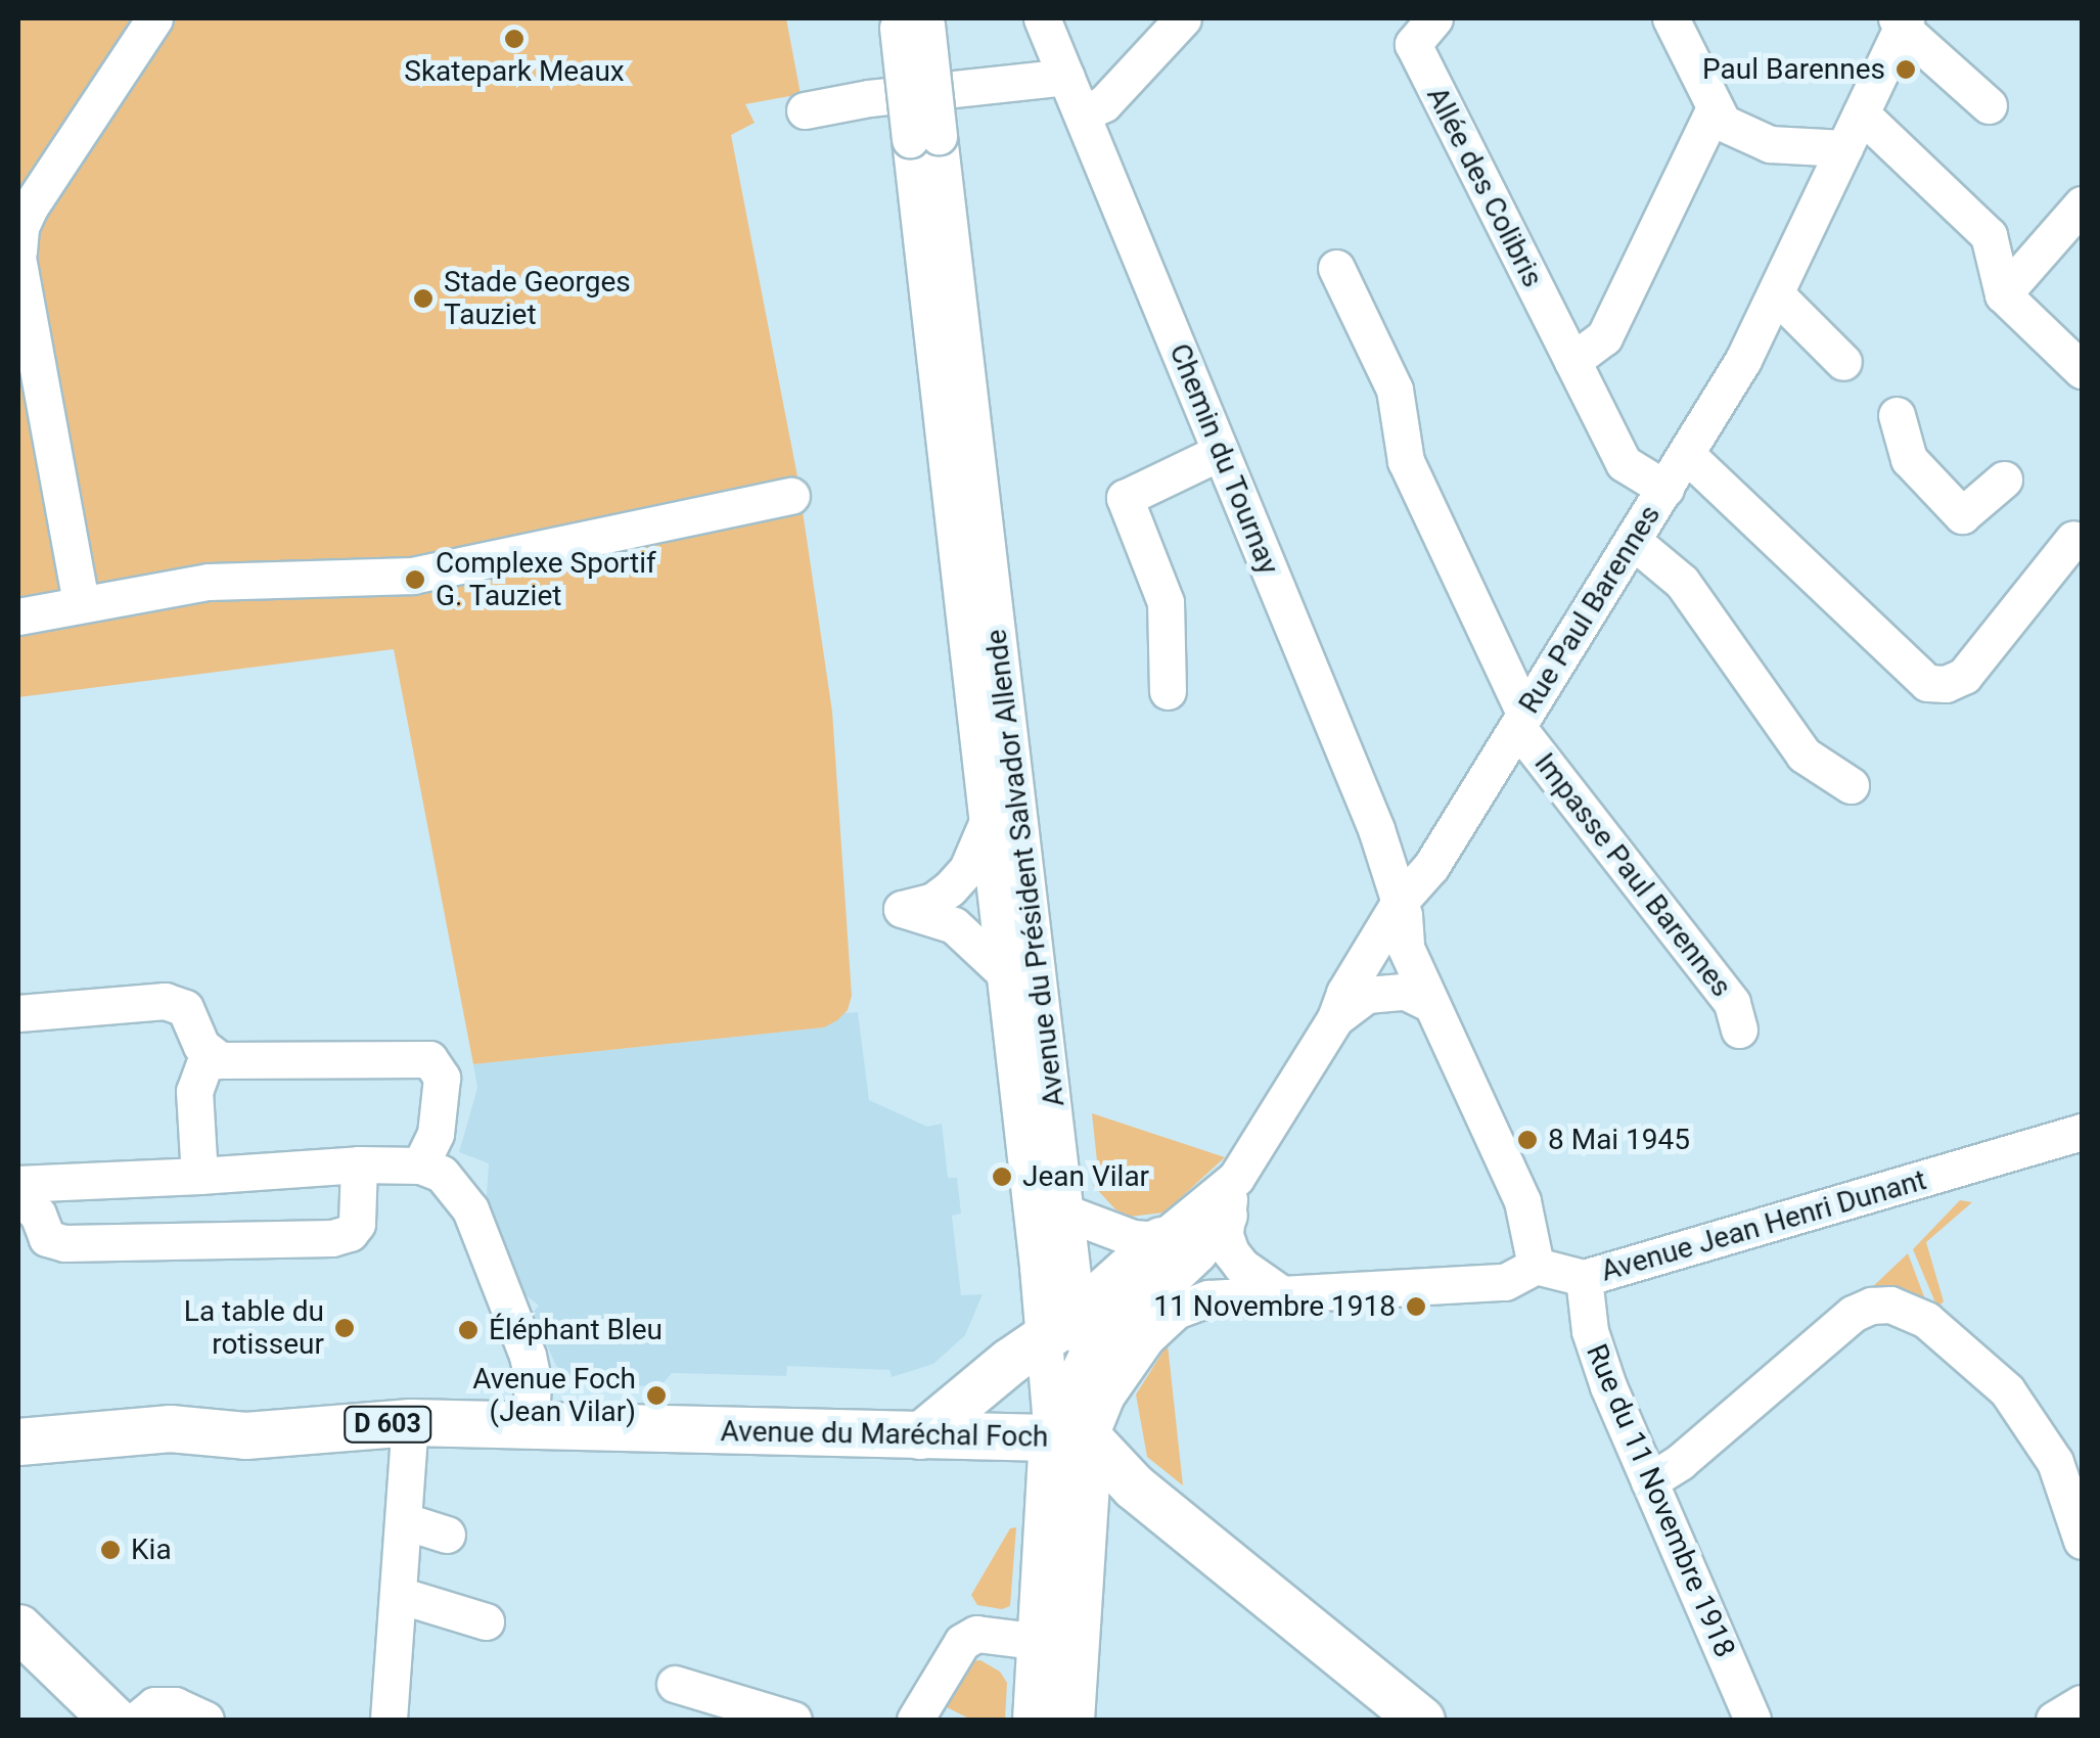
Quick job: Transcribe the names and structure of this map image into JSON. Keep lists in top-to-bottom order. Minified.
{"streets":{"main road":["Avenue du Président Salvador Allende","D 603","Avenue du Maréchal Foch"],"street":["Allée des Colibris","Chemin du Tournay","Rue Paul Barennes","Impasse Paul Barennes","Avenue Jean Henri Dunant","Rue du 11 Novembre 1918"]},"crossings":[["Allée des Colibris","Rue Paul Barennes"],["Chemin du Tournay","Rue Paul Barennes"],["Rue Paul Barennes","Impasse Paul Barennes"],["Avenue du Président Salvador Allende","Avenue du Maréchal Foch"],["Avenue Jean Henri Dunant","Rue du 11 Novembre 1918"]],"places":["Skatepark Meaux","Paul Barennes","Stade Georges Tauziet","Complexe Sportif G. Tauziet","8 Mai 1945","Jean Vilar","11 Novembre 1918","La table du rotisseur","Éléphant Bleu","Avenue Foch (Jean Vilar)","Kia"]}
